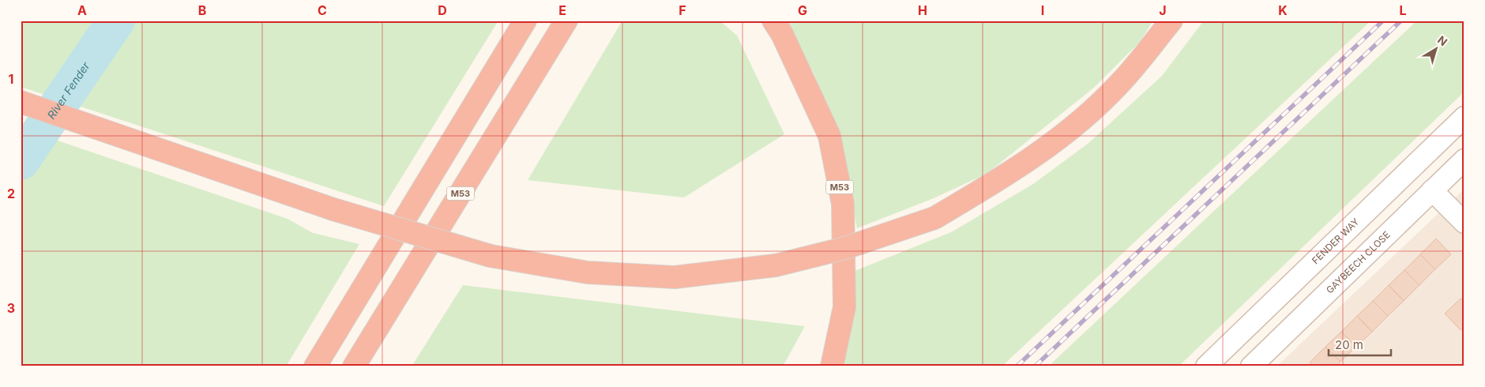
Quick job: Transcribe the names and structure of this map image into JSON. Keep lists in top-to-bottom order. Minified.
{"streets":{"highway":["M53"],"street":["FENDER WAY","GAYBEECH CLOSE"]},"water":["River Fender"],"scale_bar":"20 m","north":"top right","grid":{"columns":["A","B","C","D","E","F","G","H","I","J","K","L"],"rows":["1","2","3"]}}
